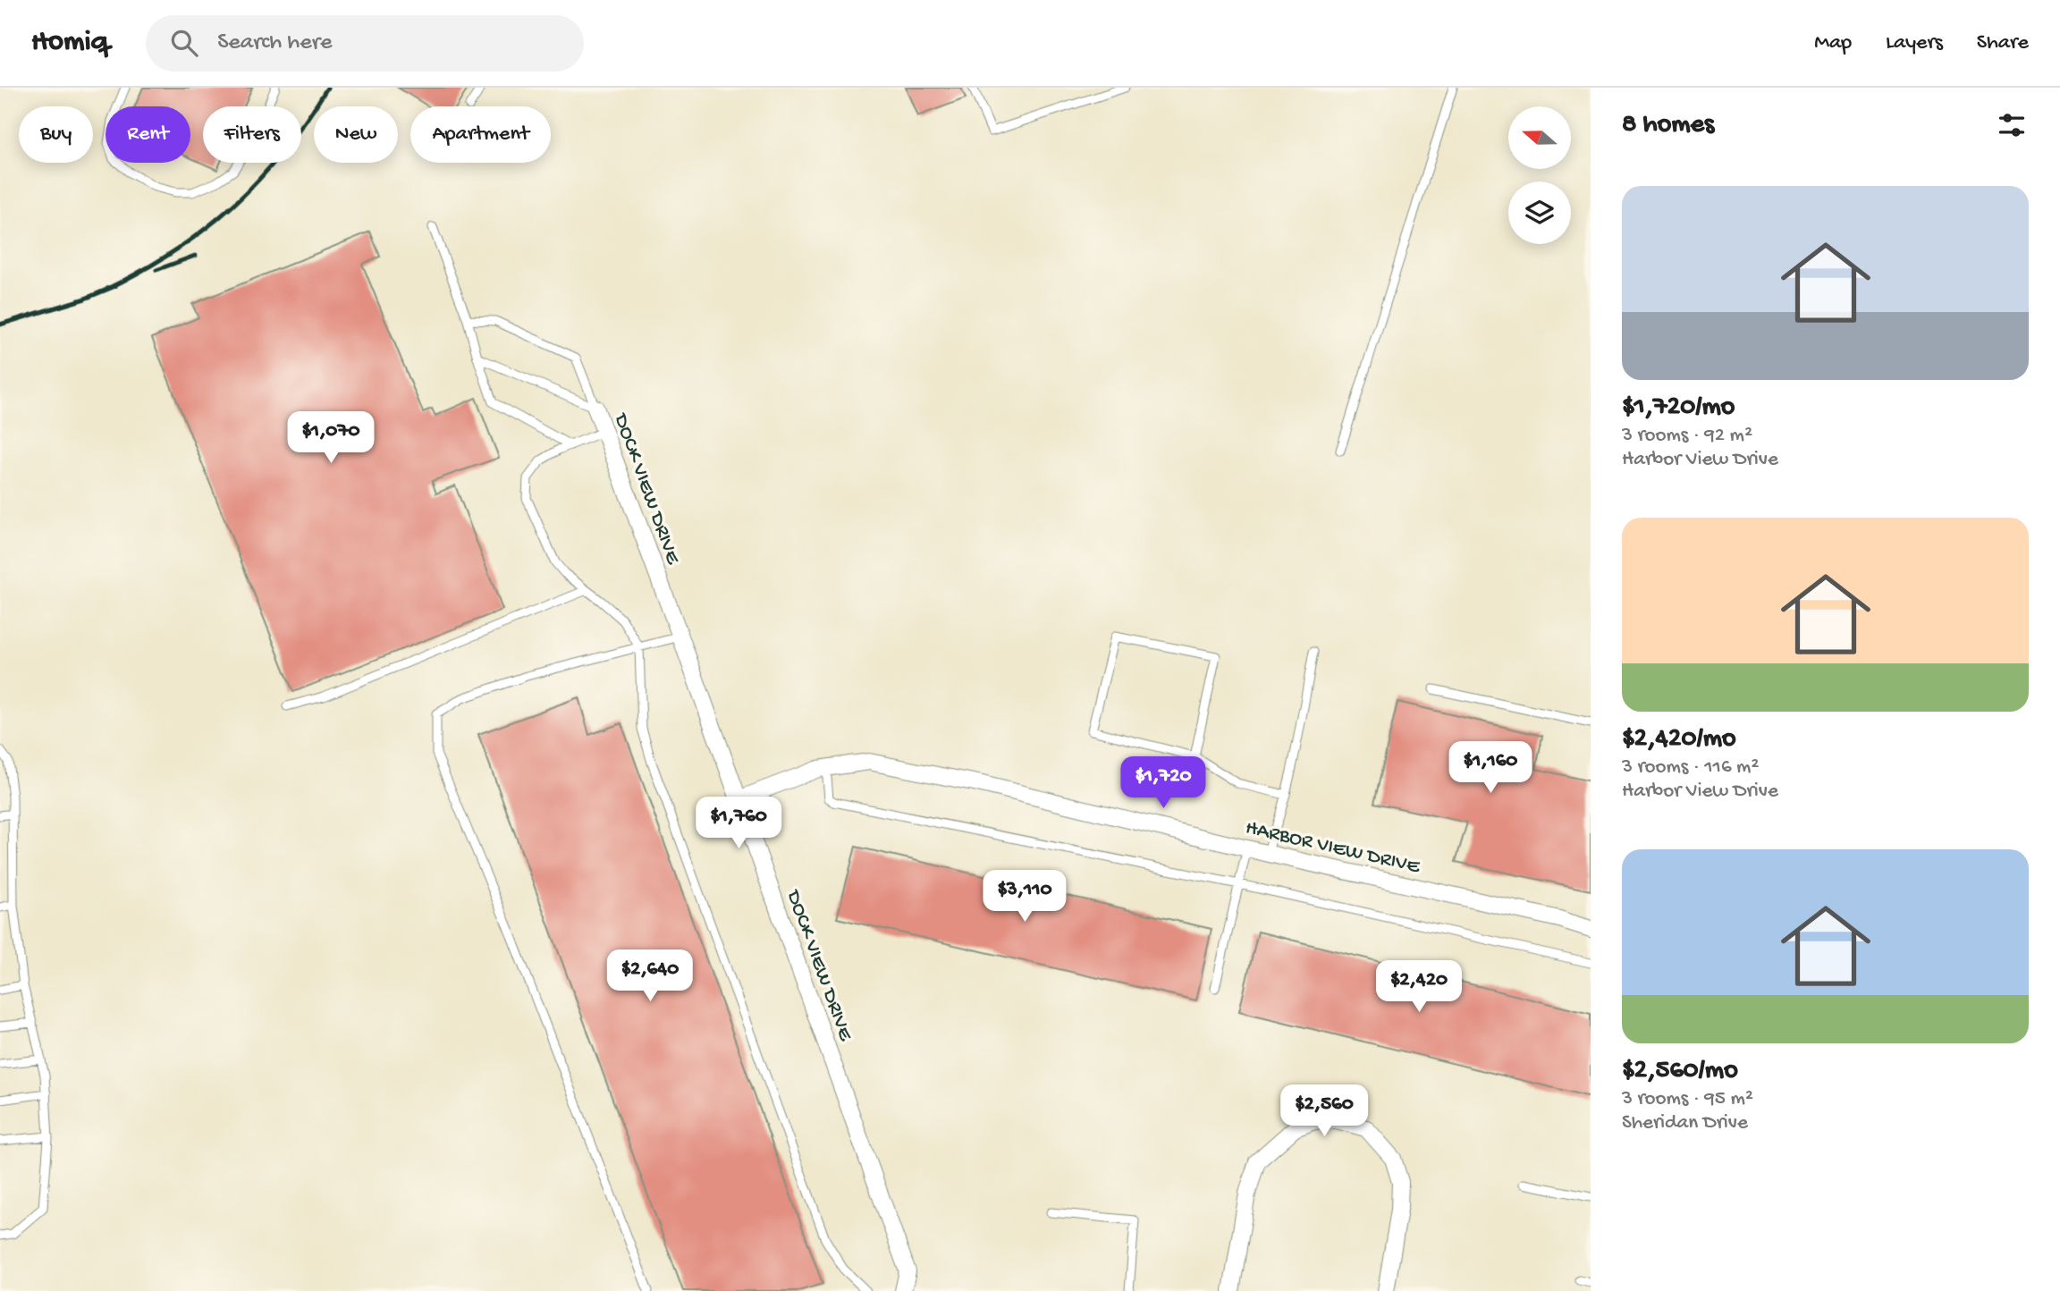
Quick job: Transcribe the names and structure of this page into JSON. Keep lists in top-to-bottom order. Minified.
{"streets":{"street":["DOCK VIEW DRIVE","HARBOR VIEW DRIVE"]},"crossings":[["DOCK VIEW DRIVE","HARBOR VIEW DRIVE"]],"north":"left","page":{"header":"Homiq","search":"Search here","nav":["Map","Layers","Share"],"heading":"8 homes","chip":["Buy","Rent","Filters","New","Apartment"],"list":[{"name":"$1,720/mo","note":"3 rooms · 92 m² · Harbor View Drive"},{"name":"$2,420/mo","note":"3 rooms · 116 m² · Harbor View Drive"},{"name":"$2,560/mo","note":"3 rooms · 95 m² · Sheridan Drive"}],"price":["$1,070","$1,160","$1,720","$1,760","$3,110","$2,640","$2,420","$2,560"]}}
